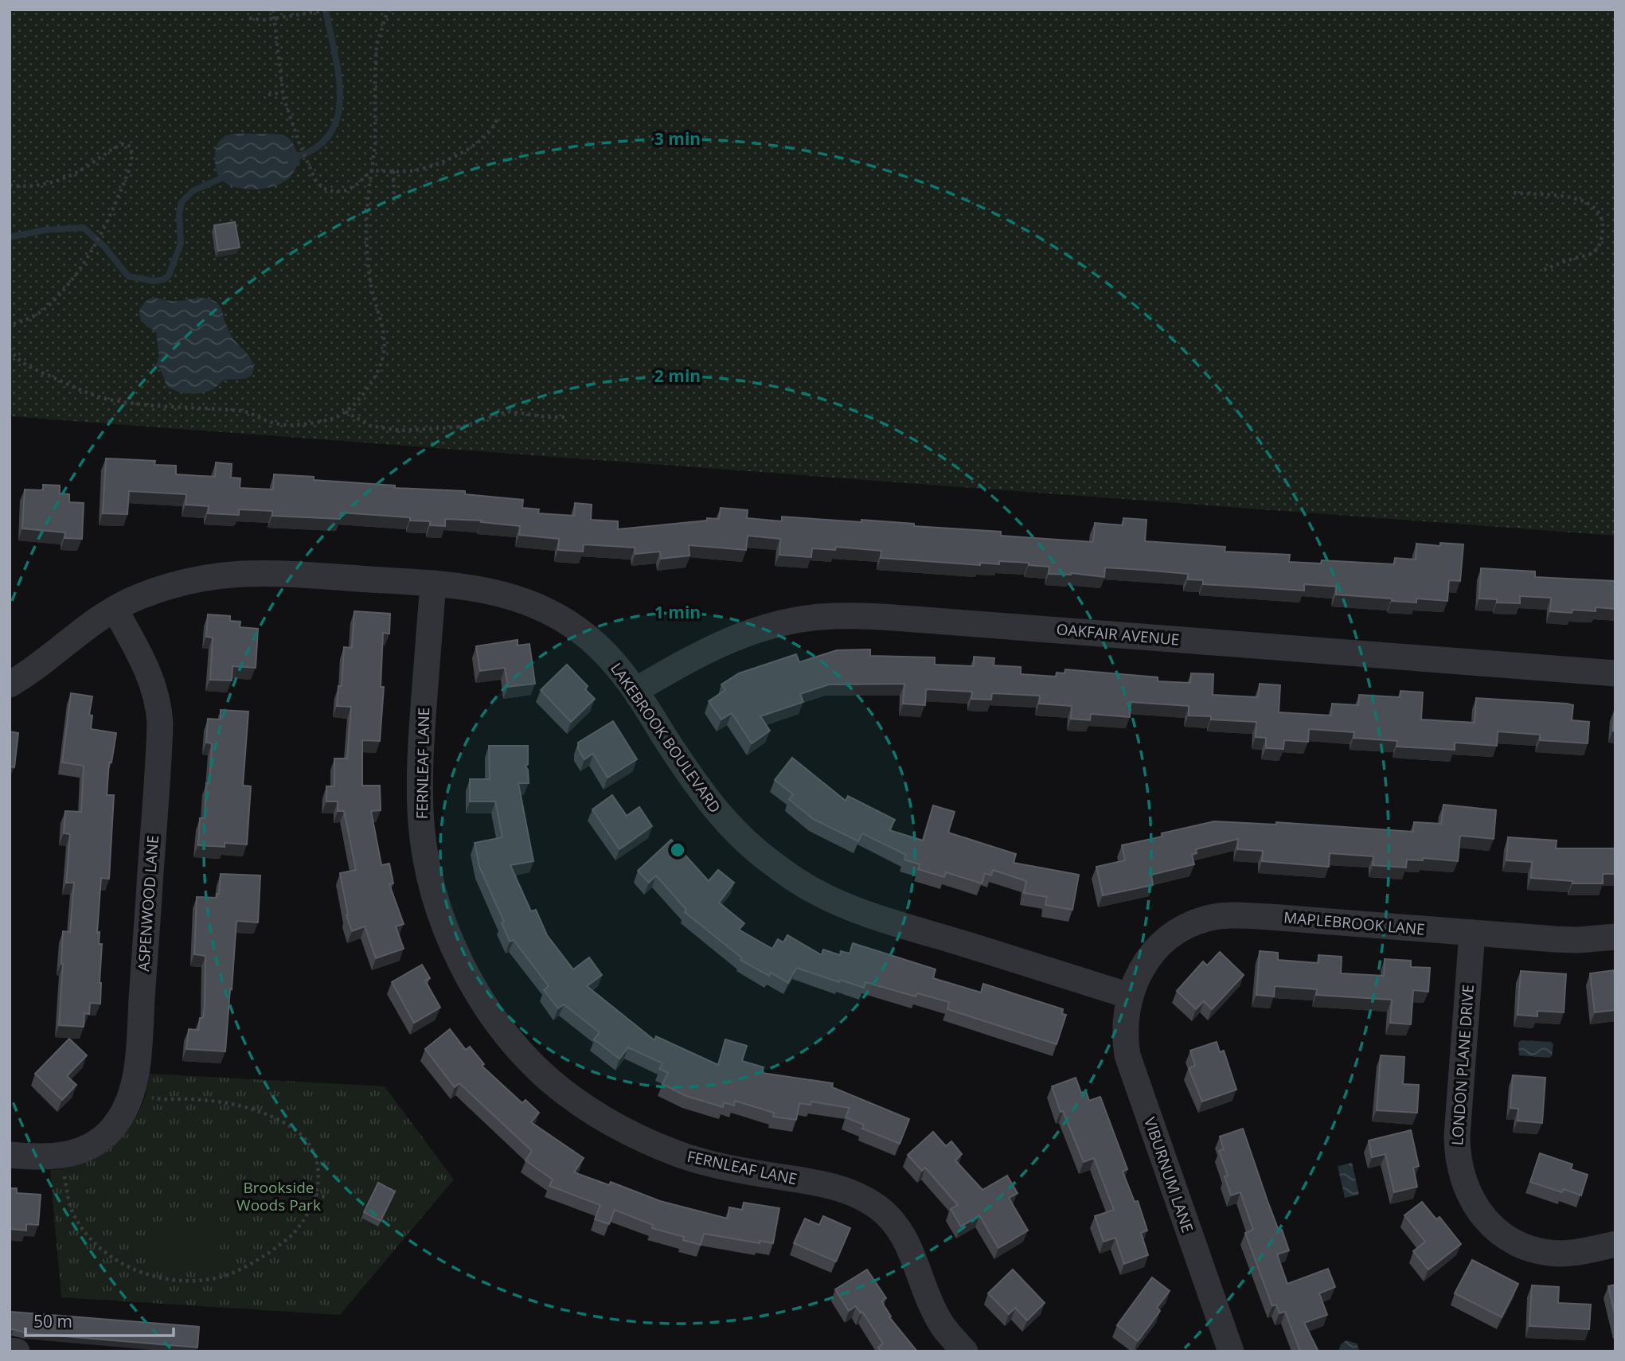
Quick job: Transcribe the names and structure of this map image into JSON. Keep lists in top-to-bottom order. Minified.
{"streets":{"street":["OAKFAIR AVENUE","LAKEBROOK BOULEVARD","FERNLEAF LANE","ASPENWOOD LANE","MAPLEBROOK LANE","LONDON PLANE DRIVE","VIBURNUM LANE"]},"crossings":[["OAKFAIR AVENUE","LAKEBROOK BOULEVARD"],["LAKEBROOK BOULEVARD","FERNLEAF LANE"],["LAKEBROOK BOULEVARD","ASPENWOOD LANE"],["LAKEBROOK BOULEVARD","MAPLEBROOK LANE"],["LAKEBROOK BOULEVARD","VIBURNUM LANE"],["MAPLEBROOK LANE","LONDON PLANE DRIVE"],["MAPLEBROOK LANE","VIBURNUM LANE"]],"parks":["Brookside Woods Park"],"scale_bar":"50 m","rings":["3 min","2 min","1 min"]}
